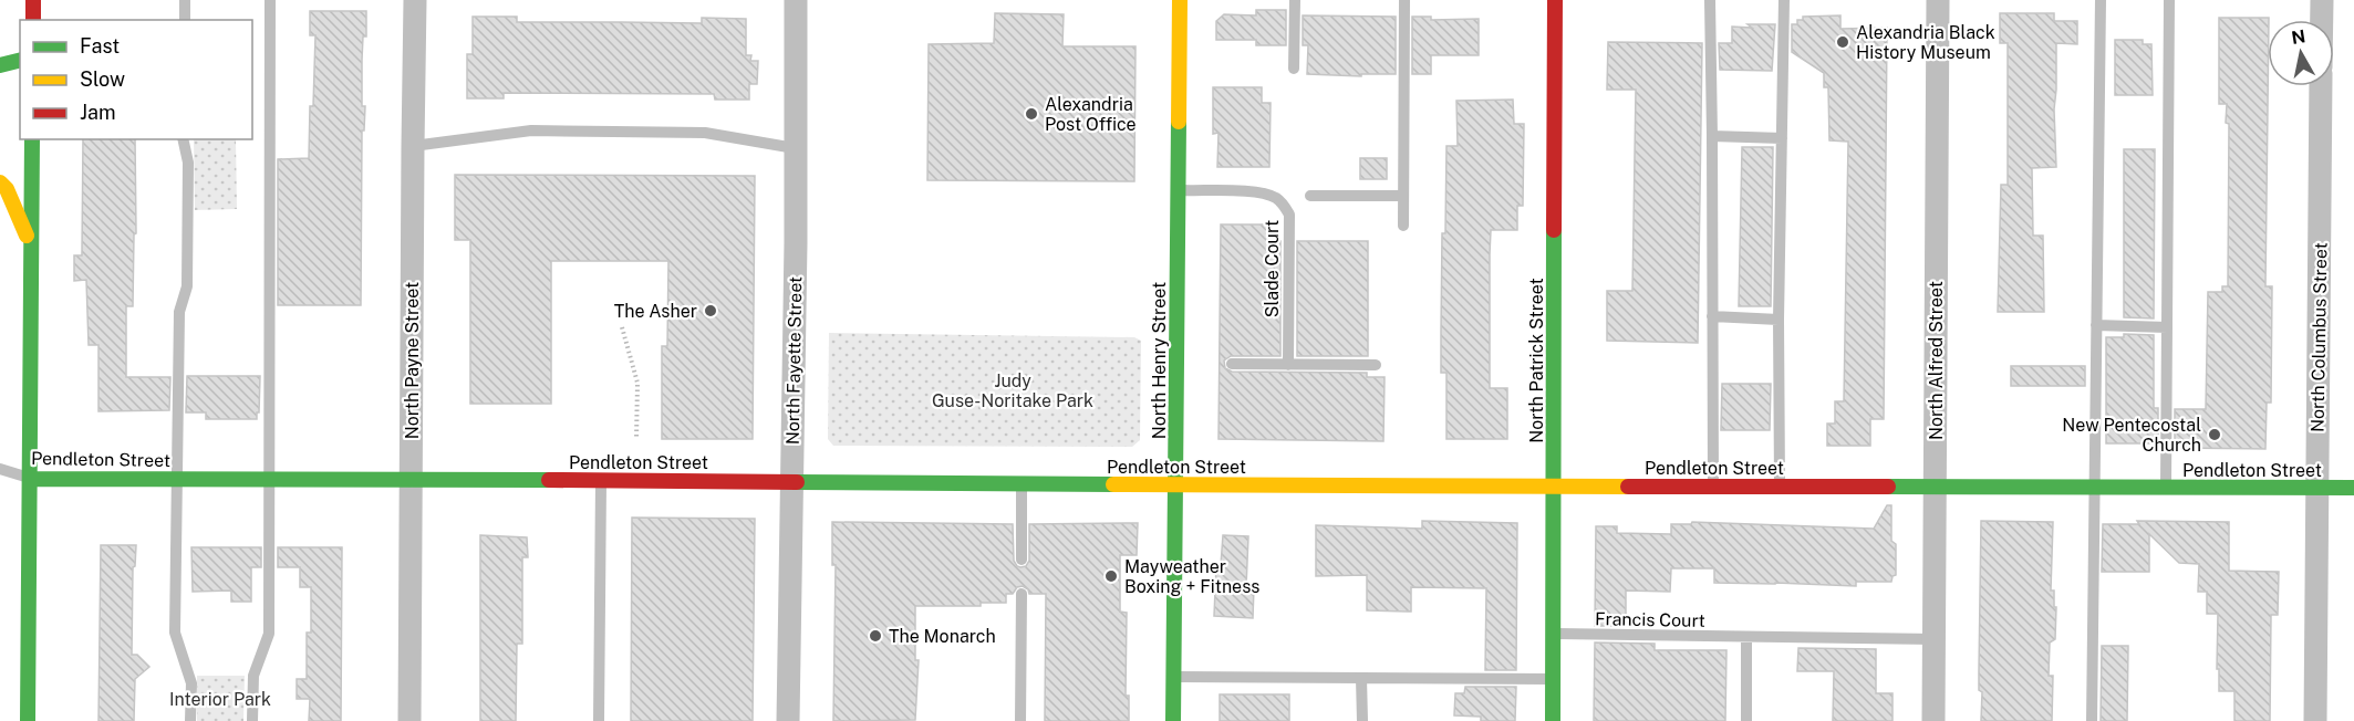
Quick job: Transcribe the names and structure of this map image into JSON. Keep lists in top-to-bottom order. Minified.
{"streets":{"main road":["North Henry Street","North Patrick Street","Pendleton Street"],"street":["North Columbus Street","North Payne Street","North Fayette Street","North Alfred Street"],"lane":["Slade Court","Francis Court"]},"crossings":[["Slade Court","North Henry Street"],["North Columbus Street","Pendleton Street"],["North Payne Street","Pendleton Street"],["North Fayette Street","Pendleton Street"],["North Henry Street","Pendleton Street"],["North Patrick Street","Pendleton Street"],["North Patrick Street","Francis Court"],["North Alfred Street","Pendleton Street"],["North Alfred Street","Francis Court"]],"parks":["Judy Guse-Noritake Park","Interior Park"],"places":["Alexandria Black History Museum","Alexandria Post Office","The Asher","New Pentecostal Church","Mayweather Boxing + Fitness","The Monarch"],"legend":["Fast","Slow","Jam"],"north":"top"}
